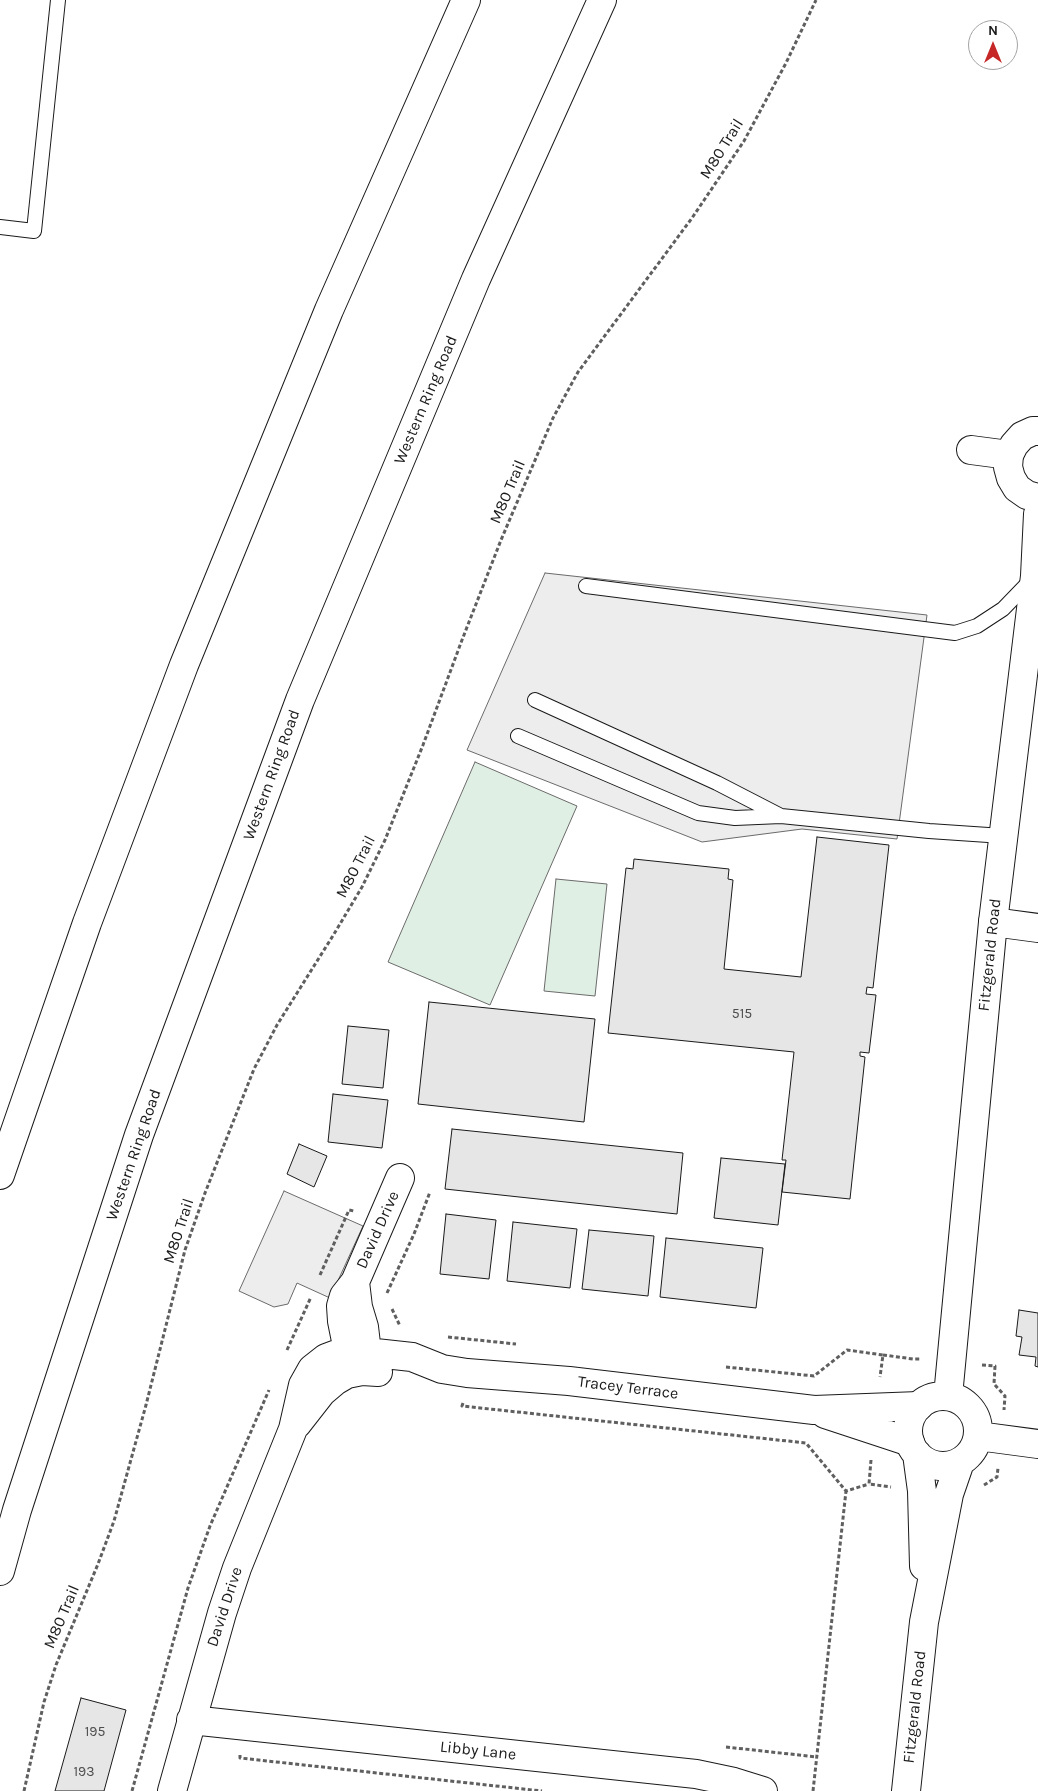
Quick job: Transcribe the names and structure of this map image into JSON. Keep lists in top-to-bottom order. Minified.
{"streets":{"main road":["Western Ring Road","Fitzgerald Road","David Drive","Tracey Terrace","Libby Lane"],"path":["M80 Trail"]},"crossings":[["Fitzgerald Road","Tracey Terrace"],["David Drive","Tracey Terrace"],["David Drive","Libby Lane"]],"house_numbers":["515","195","193"],"north":"top"}
